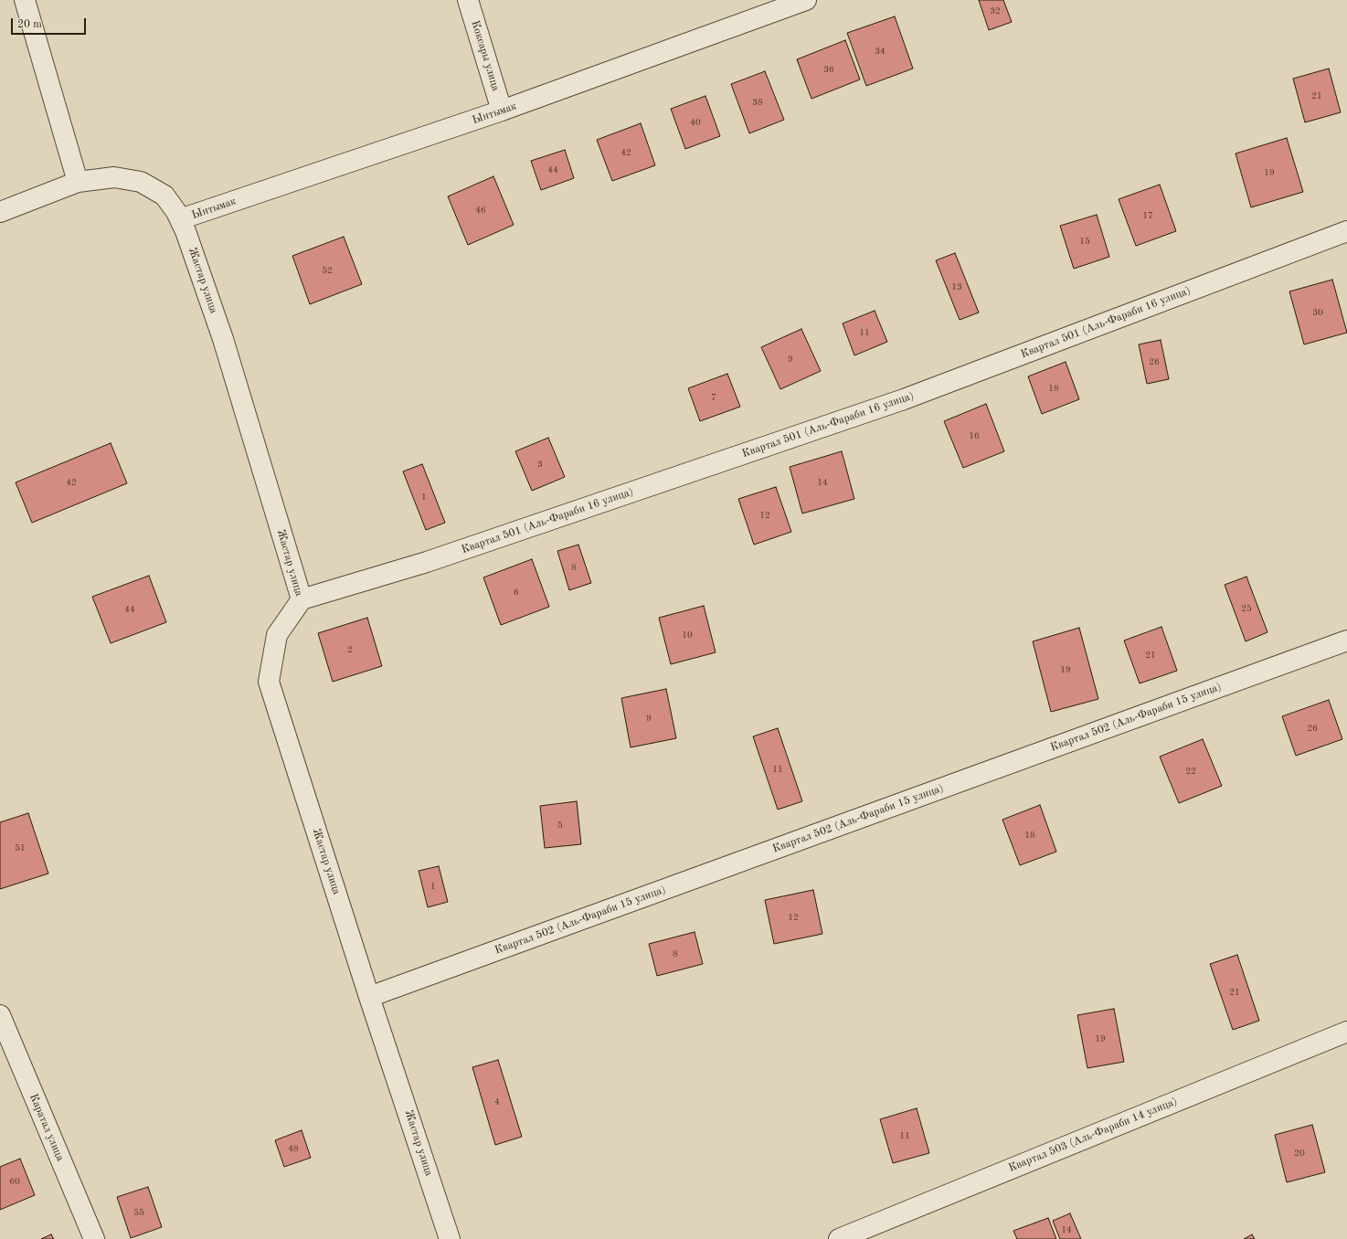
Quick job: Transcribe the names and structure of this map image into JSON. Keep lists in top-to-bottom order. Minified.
{"streets":{"street":["Коксары улица","Ынтымак","Жастар улица","Квартал 501 (Аль-Фараби 16 улица)","Квартал 502 (Аль-Фараби 15 улица)","Каратал улица","Квартал 503 (Аль-Фараби 14 улица)"]},"crossings":[["Коксары улица","Ынтымак"],["Ынтымак","Жастар улица"],["Жастар улица","Квартал 501 (Аль-Фараби 16 улица)"],["Жастар улица","Квартал 502 (Аль-Фараби 15 улица)"]],"house_numbers":["32","34","36","21","38","40","42","44","19","46","17","15","52","13","30","11","9","26","18","7","16","3","42","14","1","12","8","6","25","44","10","2","21","19","9","26","11","22","5","18","51","1","12","8","21","19","4","11","48","20","60","55","14"],"scale_bar":"20 m"}
